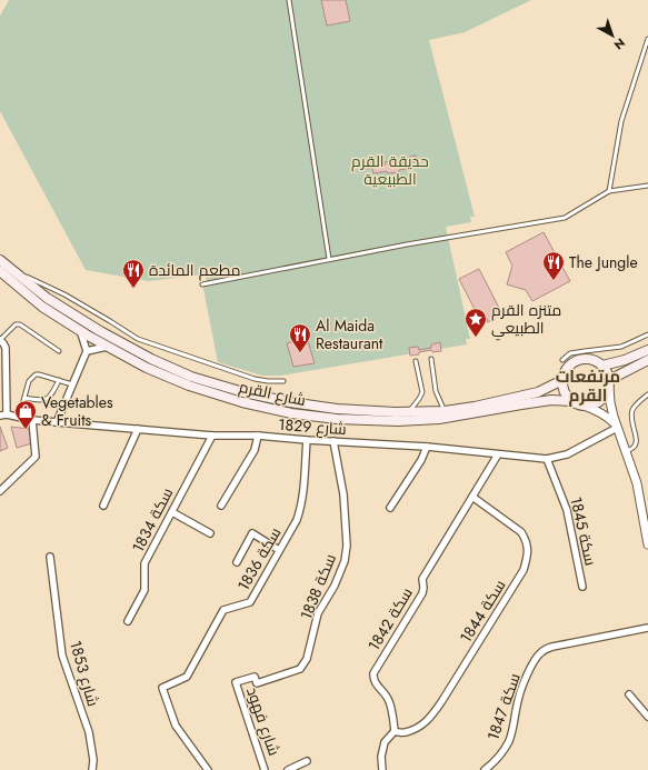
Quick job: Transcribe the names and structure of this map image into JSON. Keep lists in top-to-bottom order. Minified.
{"streets":{"main road":["شارع القرم"],"street":["1829 شارع","سكة 1834","1845 سكة","سكة 1836","1838 سكة","سكة 1844","سكة 1842","شارع 1853","سكة 1847","شارع فهود"]},"crossings":[["1829 شارع","سكة 1834"],["1829 شارع","1845 سكة"],["1829 شارع","سكة 1836"],["1829 شارع","1838 سكة"],["1829 شارع","سكة 1842"],["1838 سكة","شارع فهود"],["سكة 1844","سكة 1842"]],"districts":["مرتفعات القرم"],"parks":["حديقة القرم الطبيعية"],"places":{"restaurant":["The Jungle","مطعم المائدة","Al Maida Restaurant"],"place":["متنزه القرم الطبيعي"],"shop":["Vegetables & Fruits"]},"north":"bottom right"}
